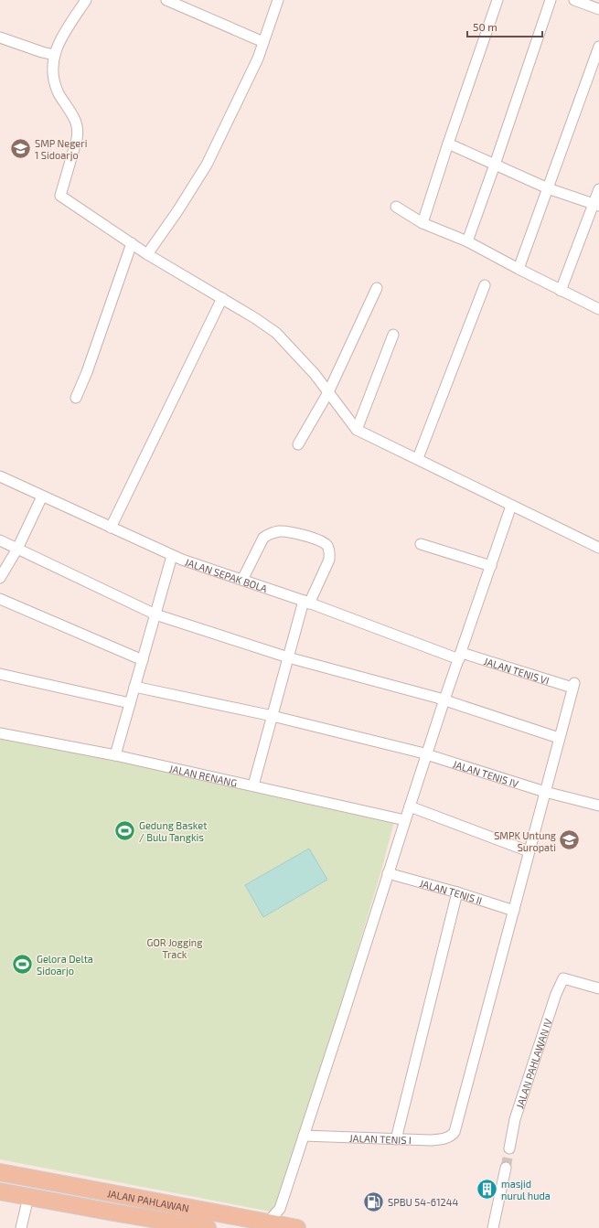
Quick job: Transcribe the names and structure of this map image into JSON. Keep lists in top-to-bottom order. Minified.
{"streets":{"main road":["JALAN PAHLAWAN"],"street":["JALAN SEPAK BOLA","JALAN TENIS VI","JALAN TENIS IV","JALAN RENANG","JALAN TENIS II","JALAN PAHLAWAN IV","JALAN TENIS I"]},"crossings":[["JALAN SEPAK BOLA","JALAN TENIS VI"],["JALAN TENIS II","JALAN TENIS I"]],"parks":["GOR Jogging Track"],"places":{"school or university":["SMP Negeri 1 Sidoarjo","SMPK Untung Suropati"],"sports":["Gedung Basket / Bulu Tangkis","Gelora Delta Sidoarjo"],"building":["masjid nurul huda"],"fuel station":["SPBU 54-61244"]},"scale_bar":"50 m"}
